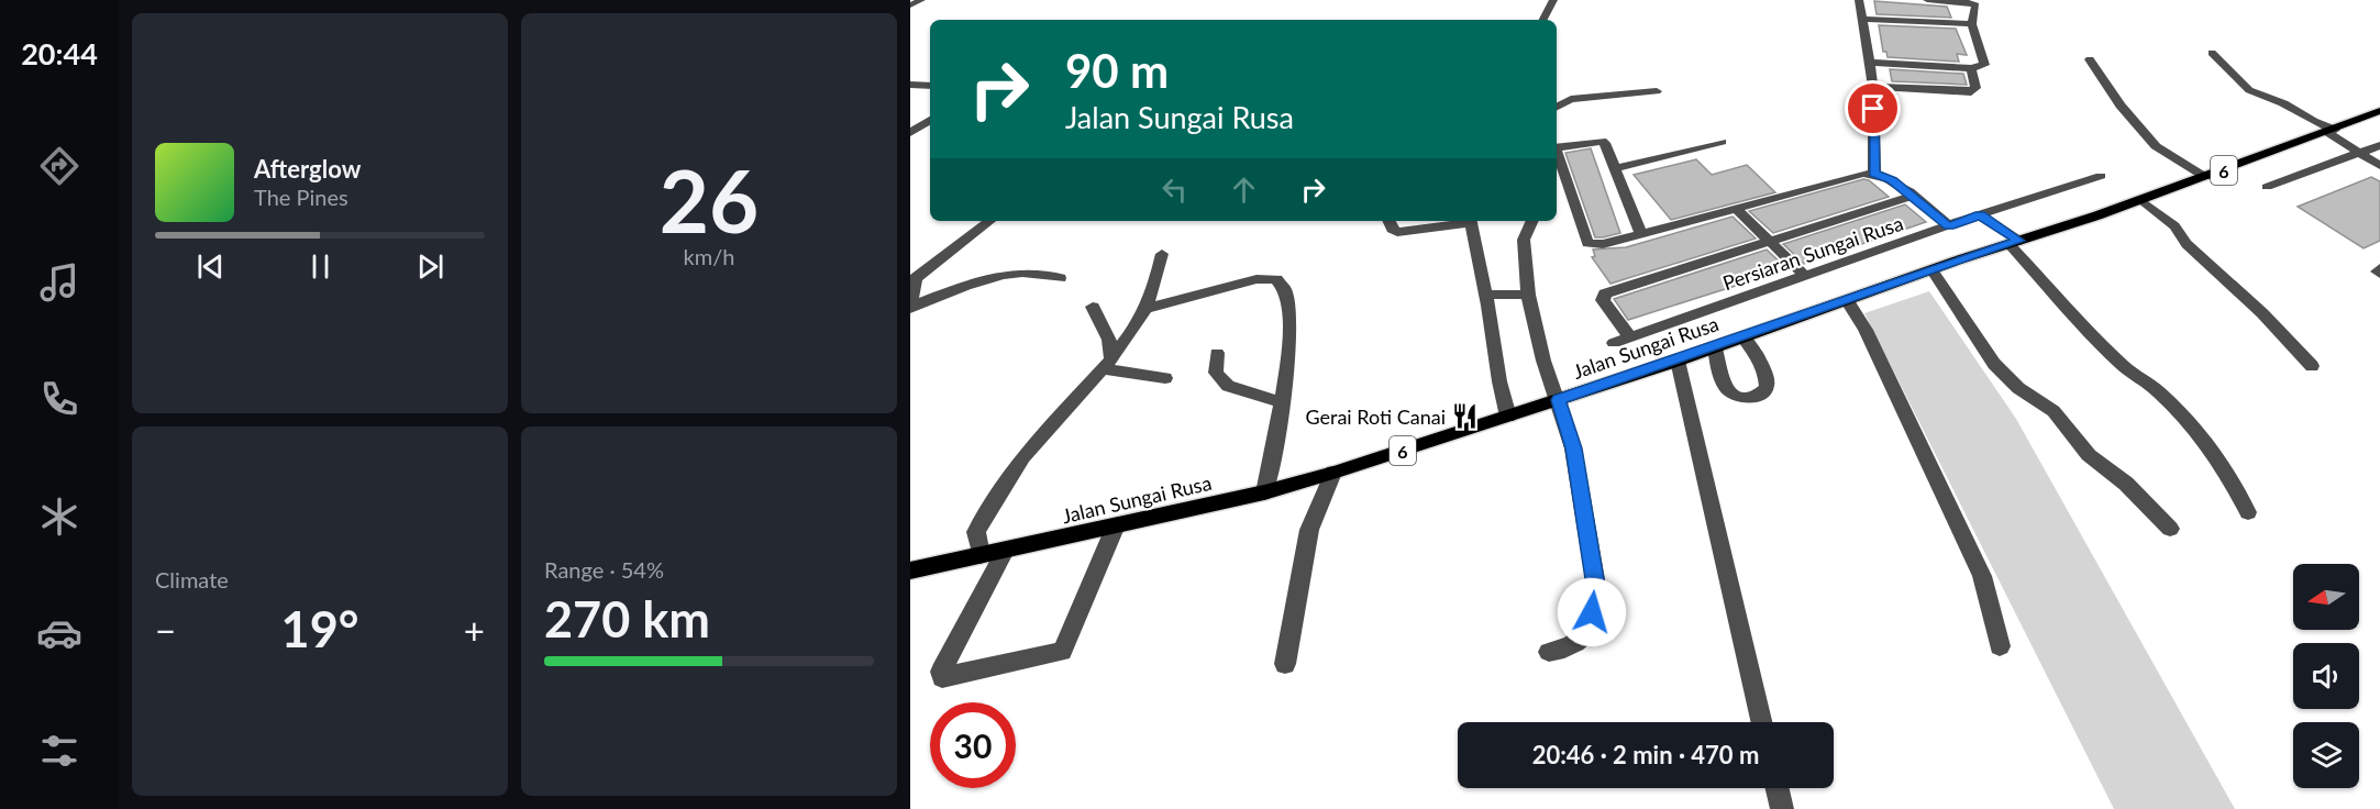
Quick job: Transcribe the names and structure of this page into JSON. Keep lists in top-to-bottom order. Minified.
{"streets":{"main road":["6","Jalan Sungai Rusa"],"street":["Persiaran Sungai Rusa"]},"places":{"restaurant":["Gerai Roti Canai"]},"north":"left","page":{"tabs":"20:44","tile":[["26","km/h"],"Climate",["Range · 54%","270 km"]],"turn":["90 m","Jalan Sungai Rusa"],"song":["Afterglow","The Pines"],"heat":["−","19°","+"],"limit":"30","trip":"20:46 · 2 min · 470 m"}}
